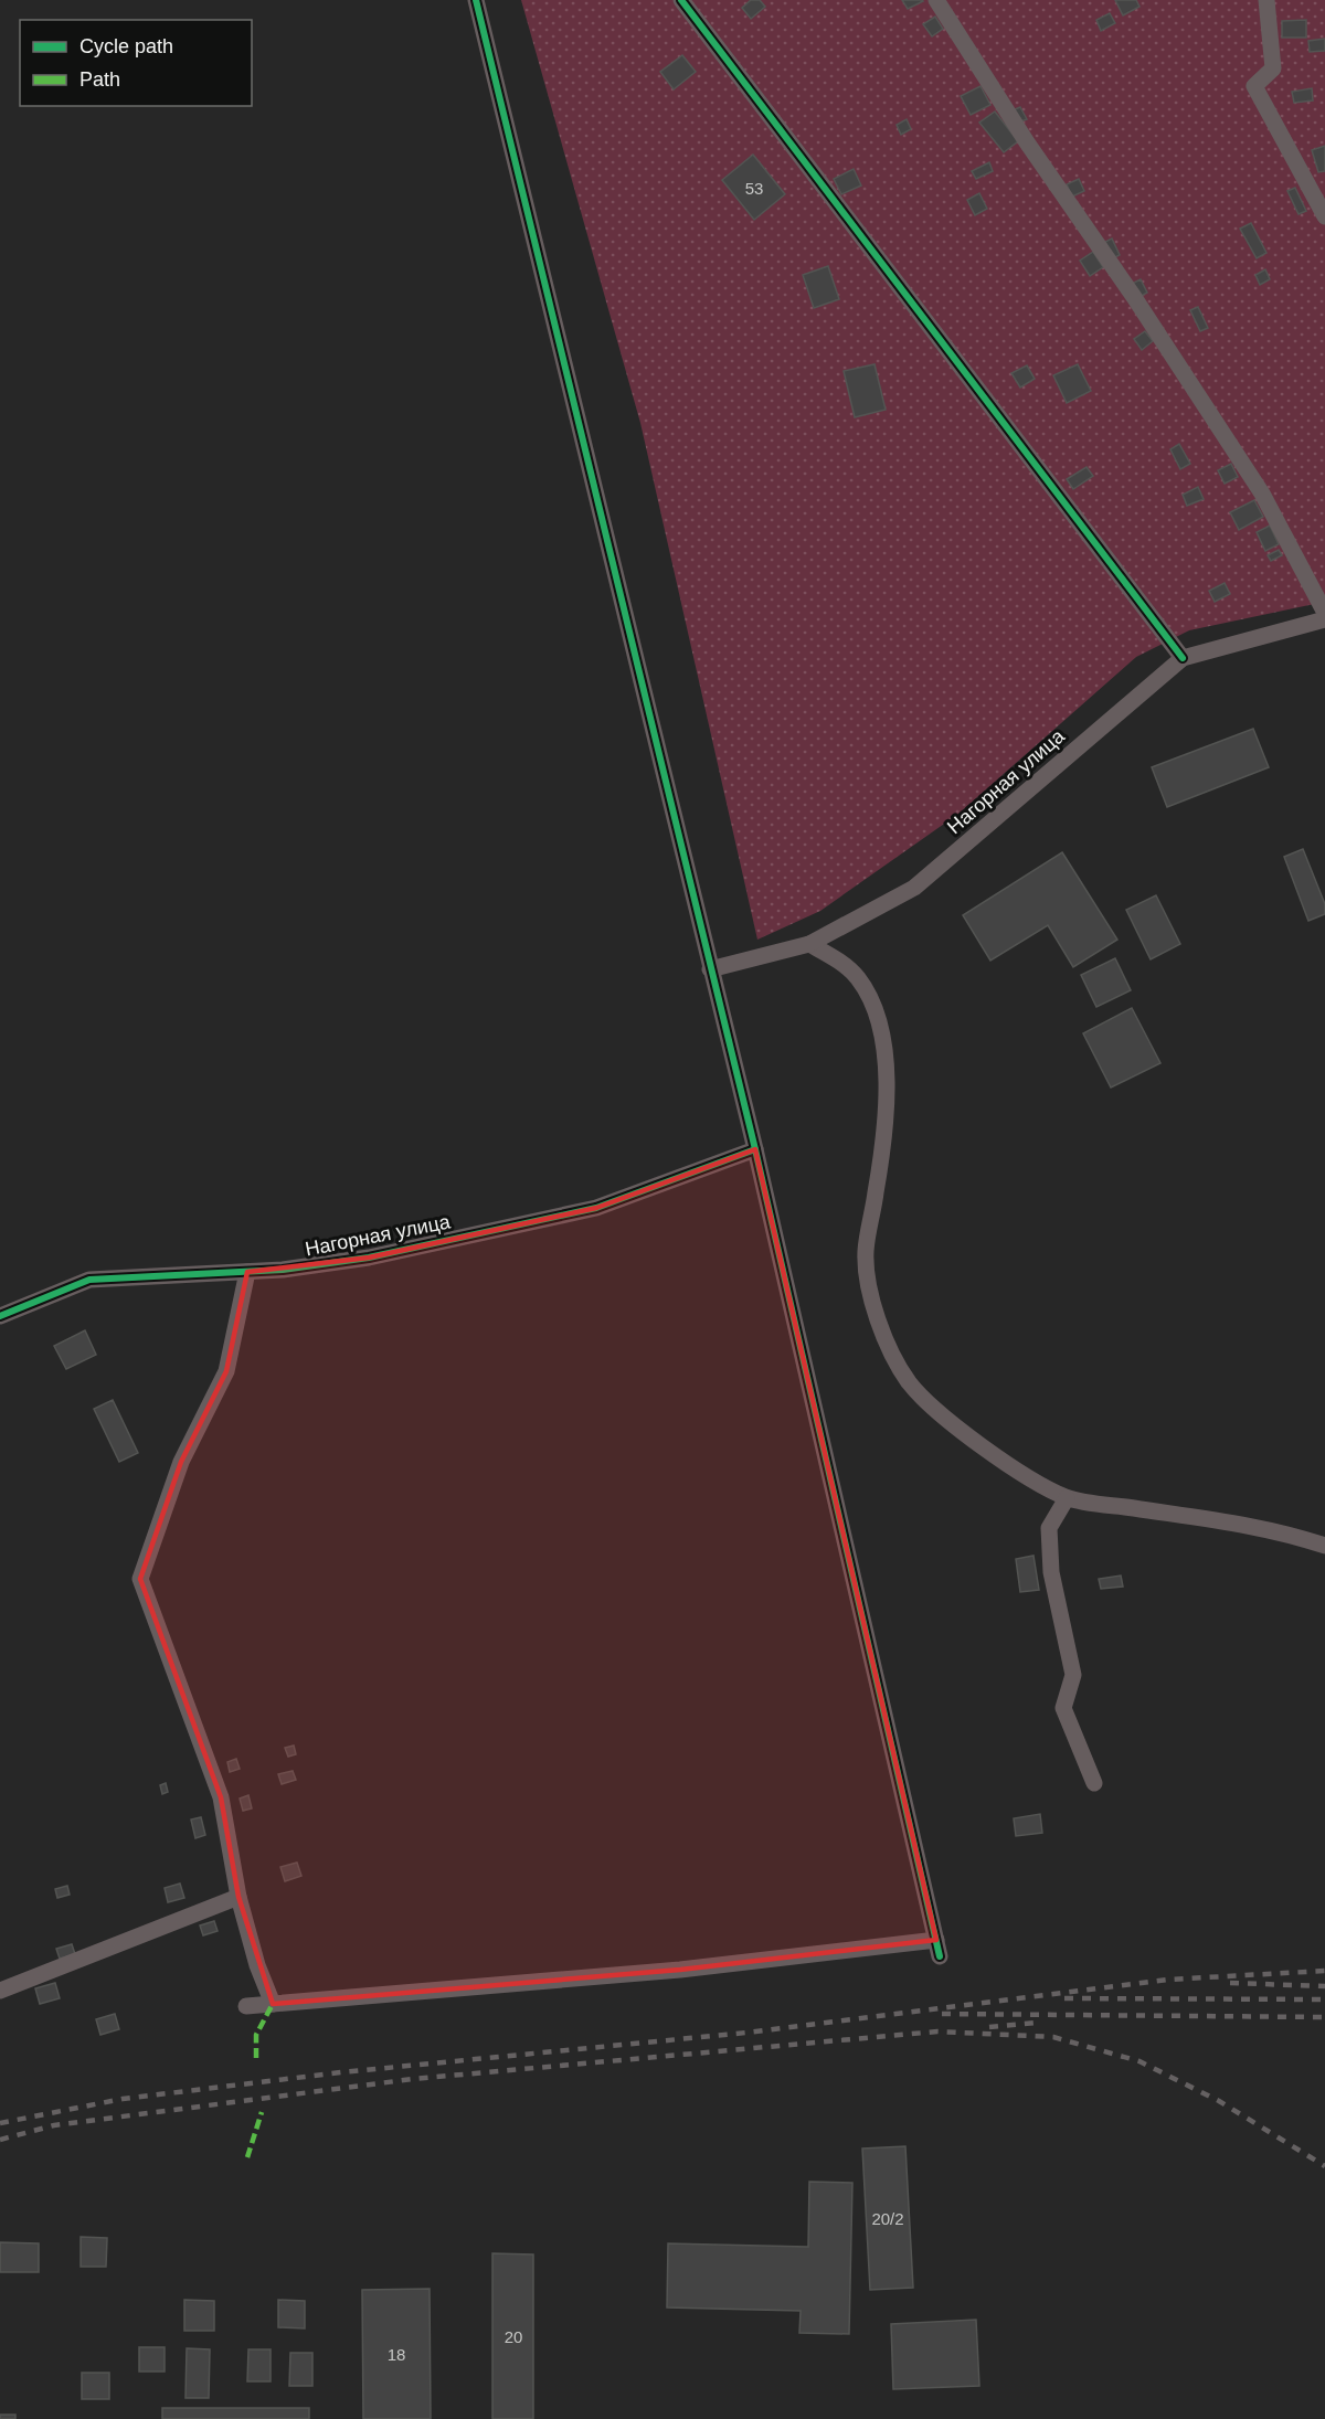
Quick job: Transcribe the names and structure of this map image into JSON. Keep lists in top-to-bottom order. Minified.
{"streets":{"street":["Нагорная улица"]},"house_numbers":["53","20/2","20","18"],"legend":["Cycle path","Path"]}
